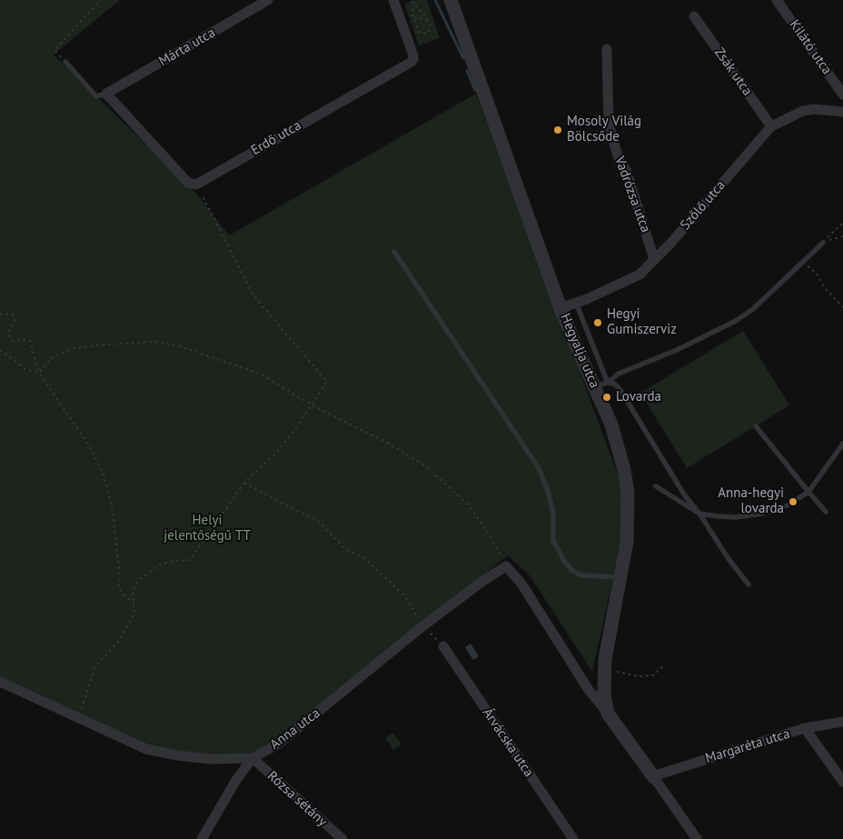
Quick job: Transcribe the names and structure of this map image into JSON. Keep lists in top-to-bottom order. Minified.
{"streets":{"street":["Márta utca","Kilátó utca","Zsák utca","Erdő utca","Vadrózsa utca","Szőlő utca","Hegyalja utca","Anna utca","Árvácska utca","Margaréta utca","Rózsa sétány"]},"crossings":[["Zsák utca","Szőlő utca"],["Vadrózsa utca","Szőlő utca"],["Szőlő utca","Hegyalja utca"],["Anna utca","Rózsa sétány"]],"parks":["Helyi jelentőségű TT"],"places":["Mosoly Világ Bölcsőde","Hegyi Gumiszerviz","Lovarda","Anna-hegyi lovarda"]}
